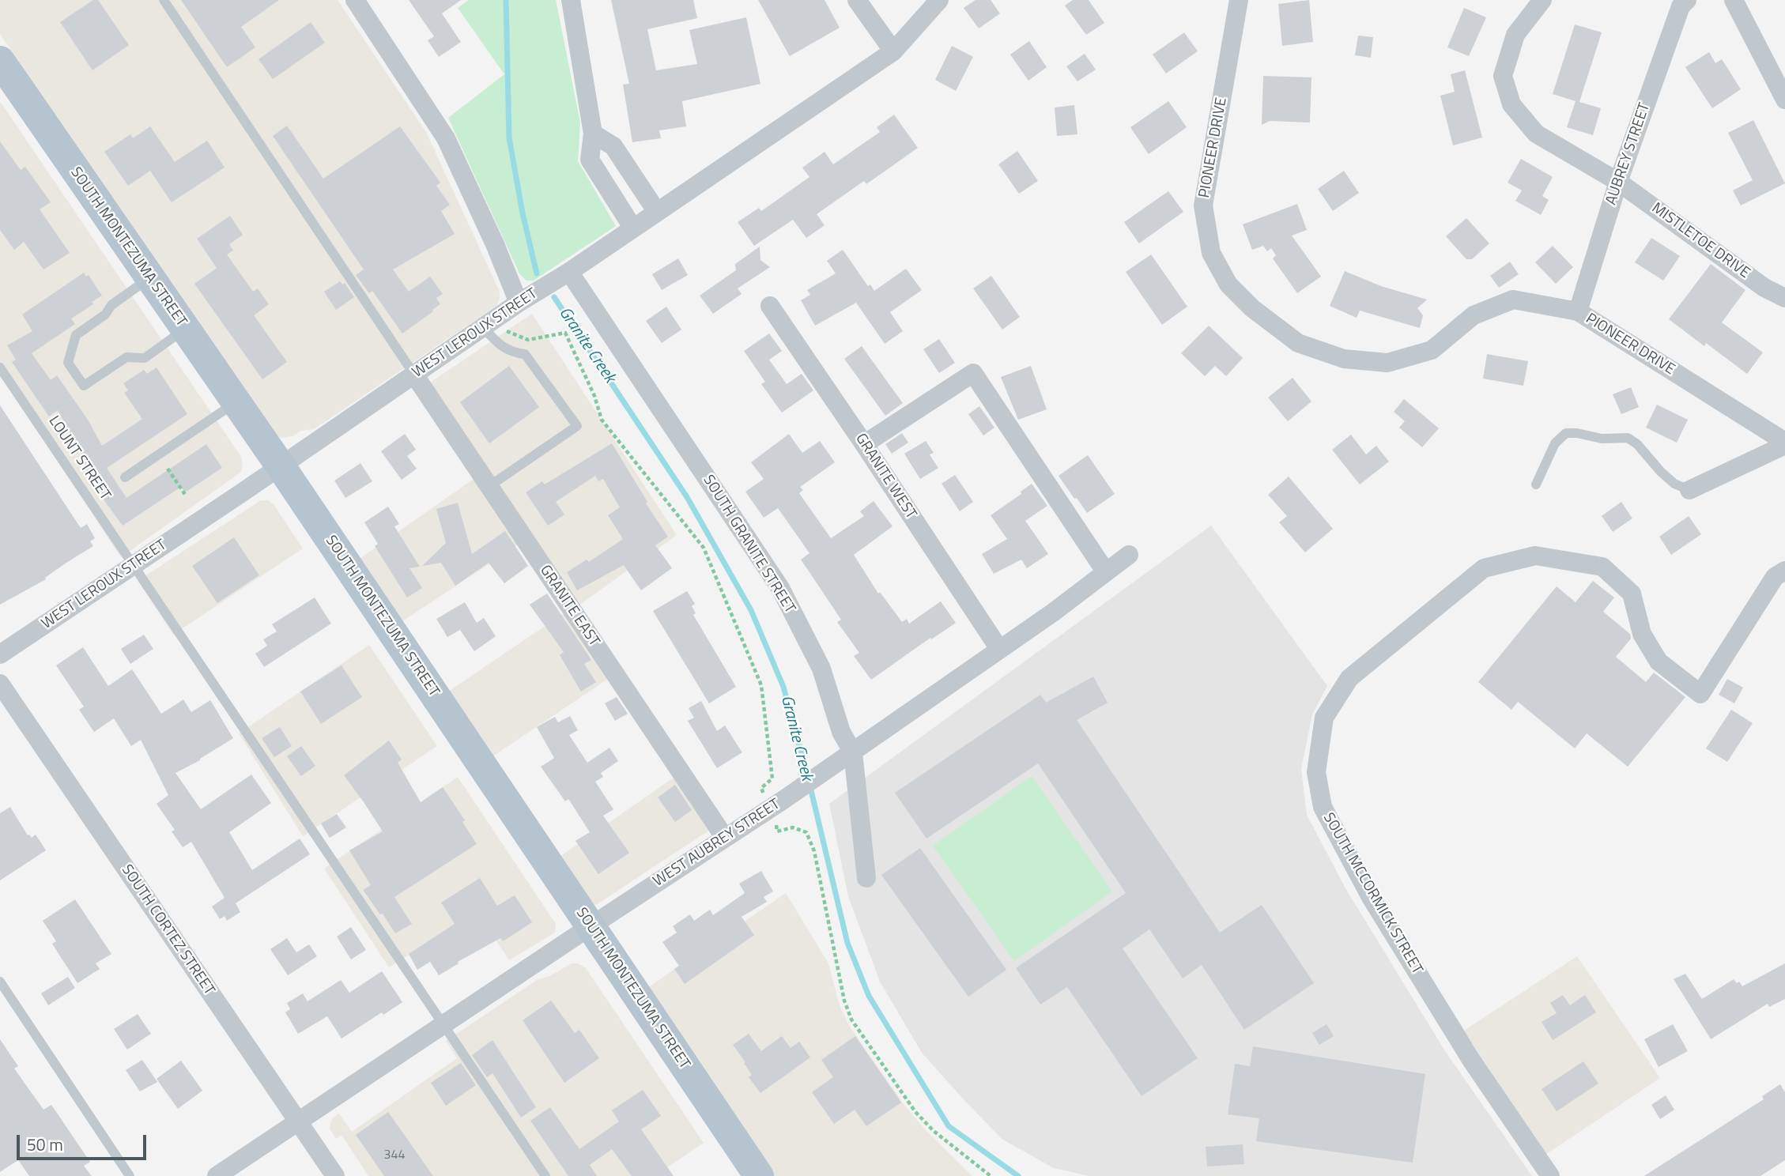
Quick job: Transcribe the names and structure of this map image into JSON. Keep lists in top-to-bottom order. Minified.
{"streets":{"main road":["SOUTH MONTEZUMA STREET"],"street":["PIONEER DRIVE","AUBREY STREET","MISTLETOE DRIVE","WEST LEROUX STREET","GRANITE WEST","SOUTH GRANITE STREET","GRANITE EAST","WEST AUBREY STREET","SOUTH MCCORMICK STREET","SOUTH CORTEZ STREET"],"lane":["LOUNT STREET"]},"crossings":[["PIONEER DRIVE","AUBREY STREET"],["AUBREY STREET","MISTLETOE DRIVE"],["SOUTH MONTEZUMA STREET","WEST LEROUX STREET"],["SOUTH MONTEZUMA STREET","WEST AUBREY STREET"],["WEST LEROUX STREET","LOUNT STREET"],["WEST LEROUX STREET","SOUTH GRANITE STREET"],["WEST LEROUX STREET","GRANITE EAST"],["LOUNT STREET","WEST AUBREY STREET"],["GRANITE WEST","WEST AUBREY STREET"],["SOUTH GRANITE STREET","WEST AUBREY STREET"],["GRANITE EAST","WEST AUBREY STREET"],["WEST AUBREY STREET","SOUTH CORTEZ STREET"]],"water":["Granite Creek"],"house_numbers":["344"],"scale_bar":"50 m"}
